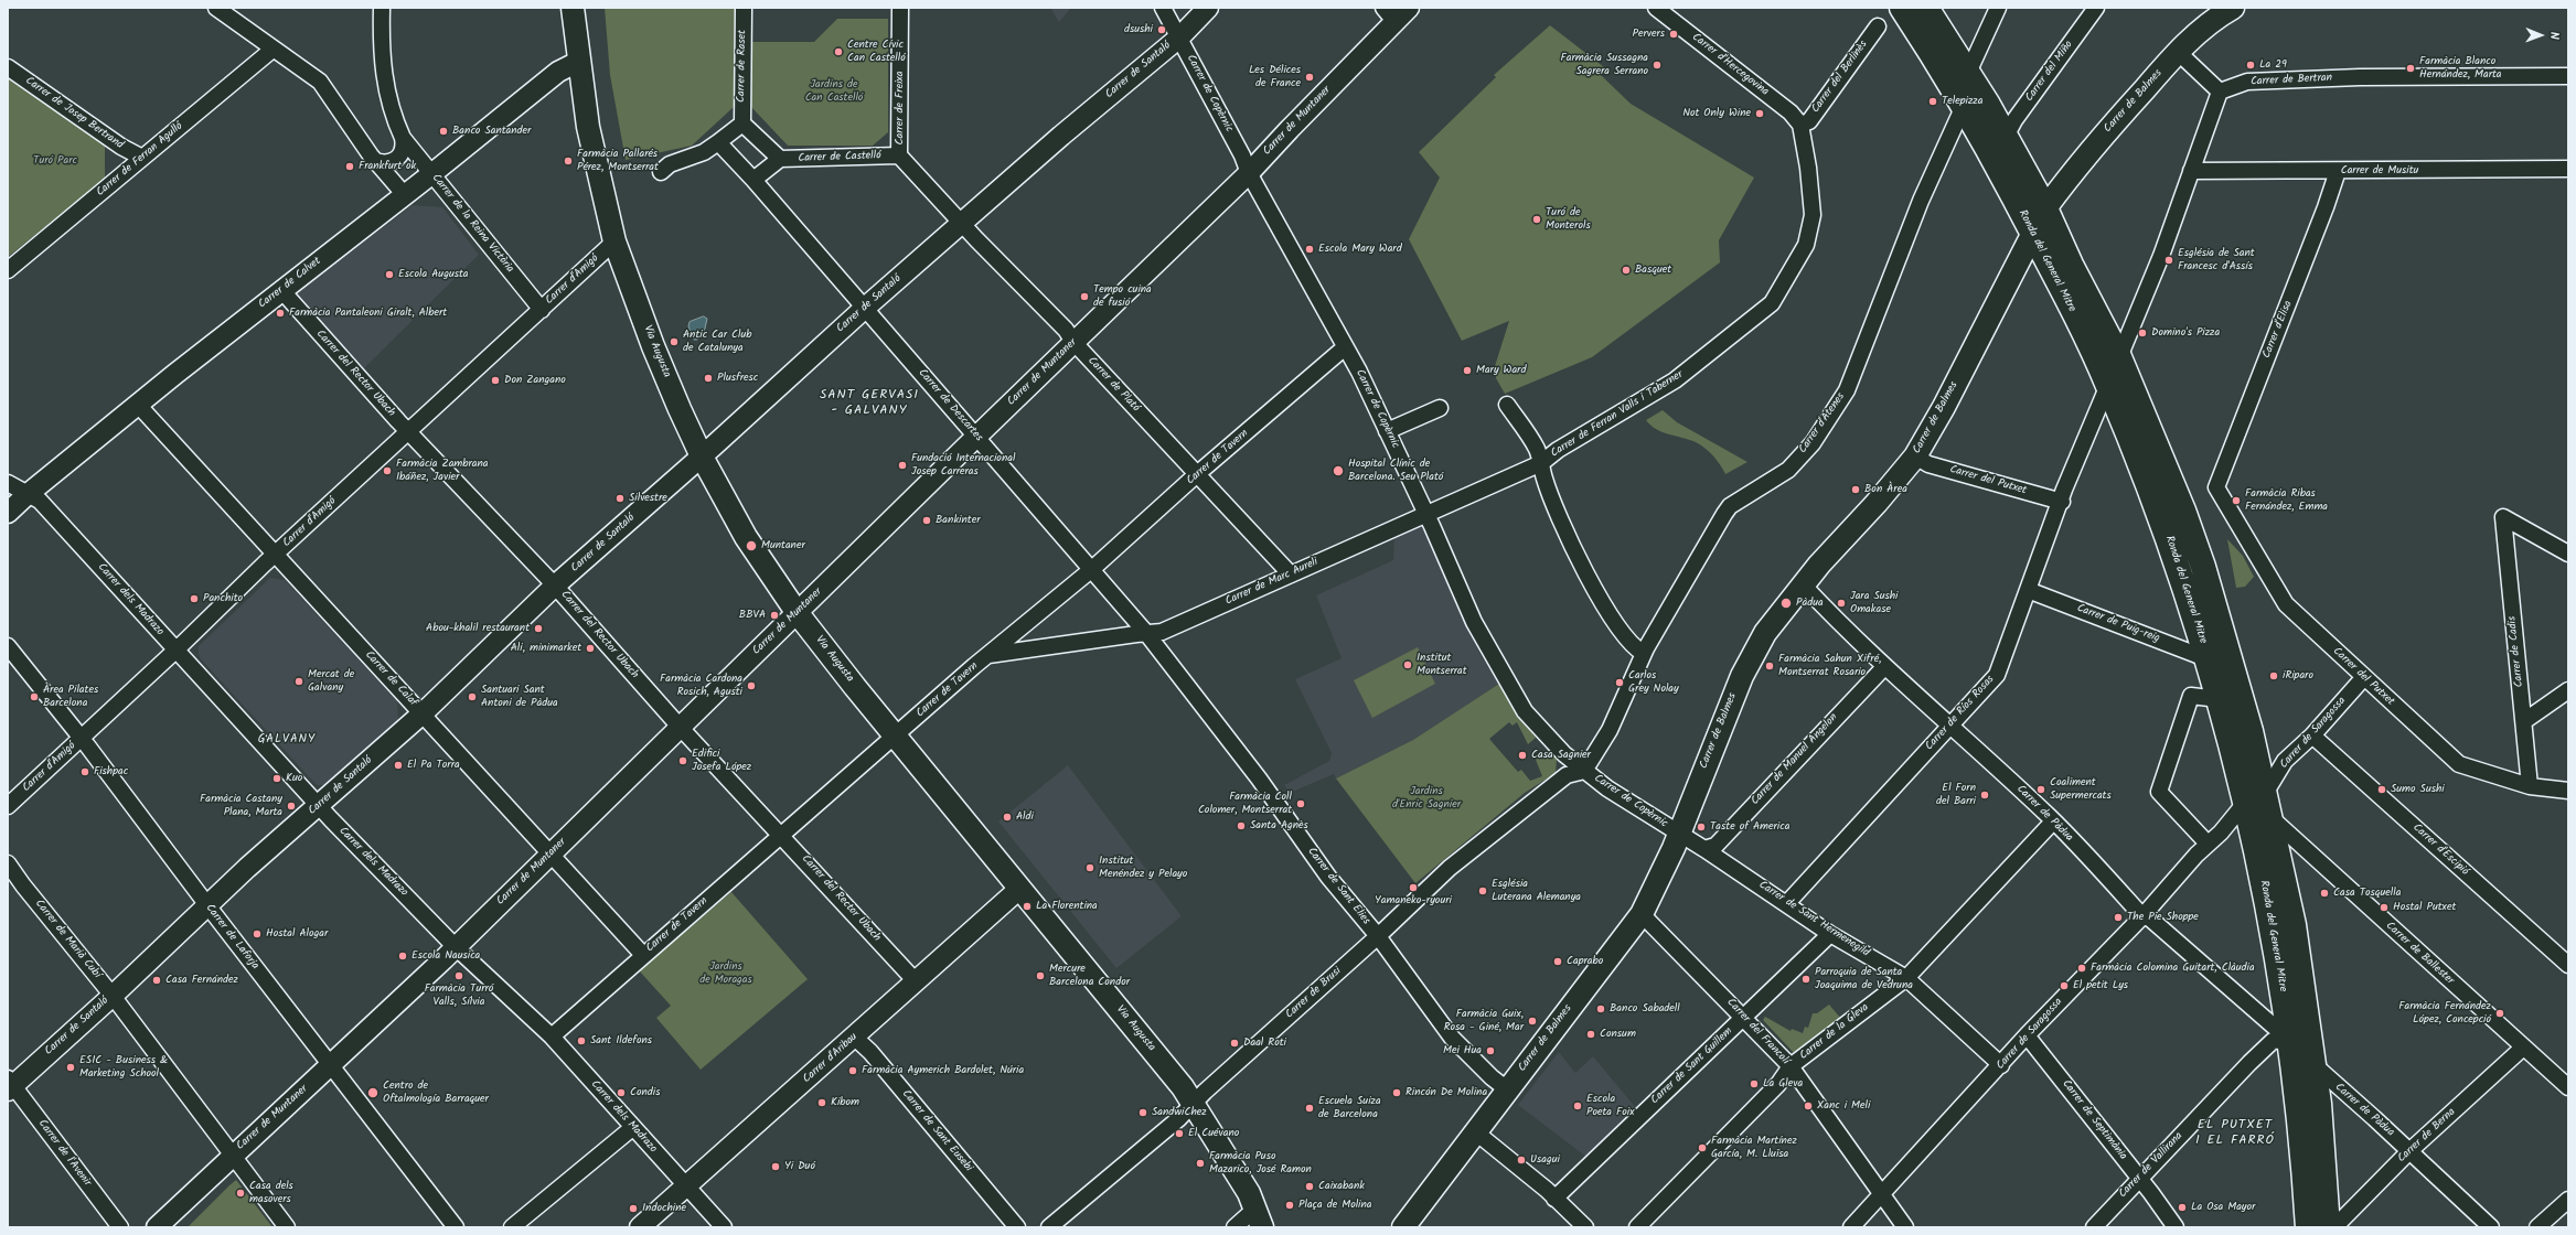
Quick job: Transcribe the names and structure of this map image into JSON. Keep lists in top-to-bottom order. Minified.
{"streets":{"main road":["Carrer de Balmes","Ronda del General Mitre","Via Augusta"],"street":["Carrer d'Hercegovina","Carrer de Raset","Carrer de Santaló","Carrer del Miño","Carrer del Berlinès","Carrer de Bertran","Carrer de Copèrnic","Carrer de Freixa","Carrer de Josep Bertrand","Carrer de Muntaner","Carrer de Castelló","Carrer de Ferran Agulló","Carrer de Musitu","Carrer de la Reina Victòria","Carrer d'Amigó","Carrer de Calvet","Carrer d'Elisa","Carrer del Rector Ubach","Carrer de Plató","Carrer de Descartes","Carrer de Ferran Valls i Taberner","Carrer d'Atenes","Carrer de Tavern","Carrer del Putxet","Carrer de Marc Aureli","Carrer dels Madrazo","Carrer de Puig-reig","Carrer de Cadis","Carrer de Calaf","Carrer de Ríos Rosas","Carrer de Saragossa","Carrer de Manuel Angelon","Carrer de Pàdua","Carrer d'Escipió","Carrer de Sant Elies","Carrer de Sant Hermenegild","Carrer de Laforja","Carrer de Marià Cubí","Carrer de Ballester","Carrer de Brusi","Carrer del Francolí","Carrer de la Gleva","Carrer d'Aribau","Carrer de Sant Guillem","Carrer de Septimània","Carrer de Sant Eusebi","Carrer de Berna","Carrer de l'Avenir","Carrer de Vallirana"]},"crossings":[["Carrer d'Hercegovina","Carrer del Berlinès"],["Carrer d'Hercegovina","Carrer de Ferran Valls i Taberner"],["Carrer de Santaló","Carrer de Copèrnic"],["Carrer de Santaló","Via Augusta"],["Carrer de Santaló","Carrer del Rector Ubach"],["Carrer de Santaló","Carrer de Plató"],["Carrer de Santaló","Carrer de Descartes"],["Carrer de Santaló","Carrer dels Madrazo"],["Carrer de Santaló","Carrer de Calaf"],["Carrer de Santaló","Carrer de Laforja"],["Carrer de Santaló","Carrer de Marià Cubí"],["Carrer de Santaló","Carrer de l'Avenir"],["Carrer del Miño","Ronda del General Mitre"],["Carrer del Berlinès","Carrer de Ferran Valls i Taberner"],["Carrer de Copèrnic","Carrer de Balmes"],["Carrer de Copèrnic","Carrer de Muntaner"],["Carrer de Copèrnic","Carrer d'Atenes"],["Carrer de Copèrnic","Carrer de Tavern"],["Carrer de Copèrnic","Carrer de Marc Aureli"],["Carrer de Copèrnic","Carrer de Sant Hermenegild"],["Carrer de Copèrnic","Carrer de Brusi"],["Carrer de Balmes","Ronda del General Mitre"],["Carrer de Balmes","Carrer del Putxet"],["Carrer de Balmes","Carrer de Pàdua"],["Carrer de Balmes","Carrer de Sant Elies"],["Carrer de Balmes","Carrer de Sant Hermenegild"],["Carrer de Balmes","Carrer del Francolí"],["Carrer de Freixa","Carrer de Castelló"],["Carrer de Freixa","Carrer de Plató"],["Carrer de Josep Bertrand","Carrer de Ferran Agulló"],["Carrer de Muntaner","Via Augusta"],["Carrer de Muntaner","Carrer del Rector Ubach"],["Carrer de Muntaner","Carrer de Plató"],["Carrer de Muntaner","Carrer de Descartes"],["Carrer de Muntaner","Carrer dels Madrazo"],["Carrer de Muntaner","Carrer de Calaf"],["Carrer de Muntaner","Carrer de Laforja"],["Carrer de Muntaner","Carrer de Marià Cubí"],["Carrer de Castelló","Carrer de Plató"],["Carrer de Musitu","Carrer d'Elisa"],["Carrer de la Reina Victòria","Carrer d'Amigó"],["Carrer de la Reina Victòria","Carrer de Calvet"],["Ronda del General Mitre","Carrer d'Atenes"],["Ronda del General Mitre","Carrer de Puig-reig"],["Ronda del General Mitre","Carrer de Ríos Rosas"],["Ronda del General Mitre","Carrer de Saragossa"],["Ronda del General Mitre","Carrer de Pàdua"],["Ronda del General Mitre","Carrer de Ballester"],["Ronda del General Mitre","Carrer de Vallirana"],["Carrer d'Amigó","Via Augusta"],["Carrer d'Amigó","Carrer del Rector Ubach"],["Carrer d'Amigó","Carrer dels Madrazo"],["Carrer d'Amigó","Carrer de Calaf"],["Carrer d'Amigó","Carrer de Laforja"],["Carrer de Calvet","Via Augusta"],["Carrer de Calvet","Carrer del Rector Ubach"],["Carrer de Calvet","Carrer dels Madrazo"],["Carrer de Calvet","Carrer de Calaf"],["Carrer d'Elisa","Carrer del Putxet"],["Via Augusta","Carrer de Tavern"],["Via Augusta","Carrer de Brusi"],["Via Augusta","Carrer d'Aribau"],["Carrer del Rector Ubach","Carrer de Tavern"],["Carrer del Rector Ubach","Carrer d'Aribau"],["Carrer de Plató","Carrer de Tavern"],["Carrer de Plató","Carrer de Marc Aureli"],["Carrer de Descartes","Carrer de Tavern"],["Carrer de Descartes","Carrer de Marc Aureli"],["Carrer de Descartes","Carrer de Sant Elies"],["Carrer de Ferran Valls i Taberner","Carrer de Marc Aureli"],["Carrer d'Atenes","Carrer de Brusi"],["Carrer de Tavern","Carrer de Marc Aureli"],["Carrer de Tavern","Carrer dels Madrazo"],["Carrer de Tavern","Carrer de Calaf"],["Carrer del Putxet","Carrer de Cadis"],["Carrer del Putxet","Carrer de Ríos Rosas"],["Carrer del Putxet","Carrer de Saragossa"],["Carrer de Marc Aureli","Carrer de Sant Elies"],["Carrer dels Madrazo","Carrer d'Aribau"],["Carrer de Puig-reig","Carrer de Ríos Rosas"],["Carrer de Ríos Rosas","Carrer de Pàdua"],["Carrer de Ríos Rosas","Carrer de Sant Hermenegild"],["Carrer de Saragossa","Carrer de Pàdua"],["Carrer de Saragossa","Carrer d'Escipió"],["Carrer de Saragossa","Carrer de Sant Hermenegild"],["Carrer de Saragossa","Carrer del Francolí"],["Carrer de Saragossa","Carrer de Septimània"],["Carrer de Manuel Angelon","Carrer de Pàdua"],["Carrer de Manuel Angelon","Carrer de Sant Hermenegild"],["Carrer de Pàdua","Carrer de la Gleva"],["Carrer de Pàdua","Carrer de Berna"],["Carrer de Pàdua","Carrer de Vallirana"],["Carrer de Sant Elies","Carrer de Brusi"],["Carrer de Sant Hermenegild","Carrer de la Gleva"],["Carrer de Sant Hermenegild","Carrer de Sant Guillem"],["Carrer de Ballester","Carrer de Berna"],["Carrer del Francolí","Carrer de la Gleva"],["Carrer del Francolí","Carrer de Sant Guillem"],["Carrer d'Aribau","Carrer de Sant Eusebi"],["Carrer de Septimània","Carrer de Vallirana"]],"districts":["SANT GERVASI - GALVANY","GALVANY","EL PUTXET I EL FARRÓ"],"parks":["Jardins de Can Castelló","Turó Parc","Jardins d'Enric Sagnier","Jardins de Moragas"],"places":["dsushi","Pervers","Centre Cívic Can Castelló","Farmàcia Sussagna Sagrera Serrano","La 29","Farmàcia Blanco Hernández, Marta","Les Délices de France","Telepizza","Not Only Wine","Banco Santander","Farmàcia Pallarés Pérez, Montserrat","Frankfurt ok","Turó de Monterols","Escola Mary Ward","Església de Sant Francesc d'Assís","Basquet","Escola Augusta","Tempo cuina de fusió","Farmàcia Pantaleoni Giralt, Albert","Domino's Pizza","Antic Car Club de Catalunya","Mary Ward","Plusfresc","Don Zangano","Fundació Internacional Josep Carreras","Farmàcia Zambrana Ibáñez, Javier","Hospital Clínic de Barcelona. Seu Plató","Bon Àrea","Silvestre","Farmàcia Ribas Fernández, Emma","Bankinter","Muntaner","Panchito","Pàdua","Jara Sushi Omakase","BBVA","Abou-khalil restaurant","Ali, minimarket","Institut Montserrat","Farmàcia Sahun Xifré, Montserrat Rosario","iRiparo","Mercat de Galvany","Carlos Grey Nolay","Farmàcia Cardona Rosich, Agusti","Àrea Pilates Barcelona","Santuari Sant Antoni de Pàdua","Casa Sagnier","Edifici Josefa López","El Pa Torra","Fishpac","Kuo","Coaliment Supermercats","Sumo Sushi","El Forn del Barri","Farmàcia Coll Colomer, Montserrat","Farmàcia Castany Plana, Marta","Aldi","Santa Agnès","Taste of America","Institut Menéndez y Pelayo","Yamaneko-ryouri","Església Luterana Alemanya","Casa Tosquella","La Florentina","Hostal Putxet","The Pie Shoppe","Hostal Alogar","Escola Nausica","Caprabo","Farmàcia Colomina Guitart, Clàudia","Farmàcia Turró Valls, Sílvia","Mercure Barcelona Condor","Parroquia de Santa Joaquima de Vedruna","Casa Fernández","El petit Lys","Banco Sabadell","Farmàcia Fernández López, Concepció","Farmàcia Guix, Rosa - Giné, Mar","Consum","Sant Ildefons","Daal Roti","Mei Hua","ESIC - Business & Marketing School","Farmàcia Aymerich Bardolet, Núria","La Gleva","Centro de Oftalmología Barraquer","Condis","Rincón De Molina","Kibom","Escola Poeta Foix","Xanc i Meli","Escuela Suiza de Barcelona","SandwiChez","El Cuévano","Farmàcia Martínez García, M. Lluïsa","Usagui","Farmàcia Puso Mazarico, José Ramon","Yi Duó","Caixabank","Casa dels masovers","Plaça de Molina","La Osa Mayor","Indochine"],"north":"right"}
